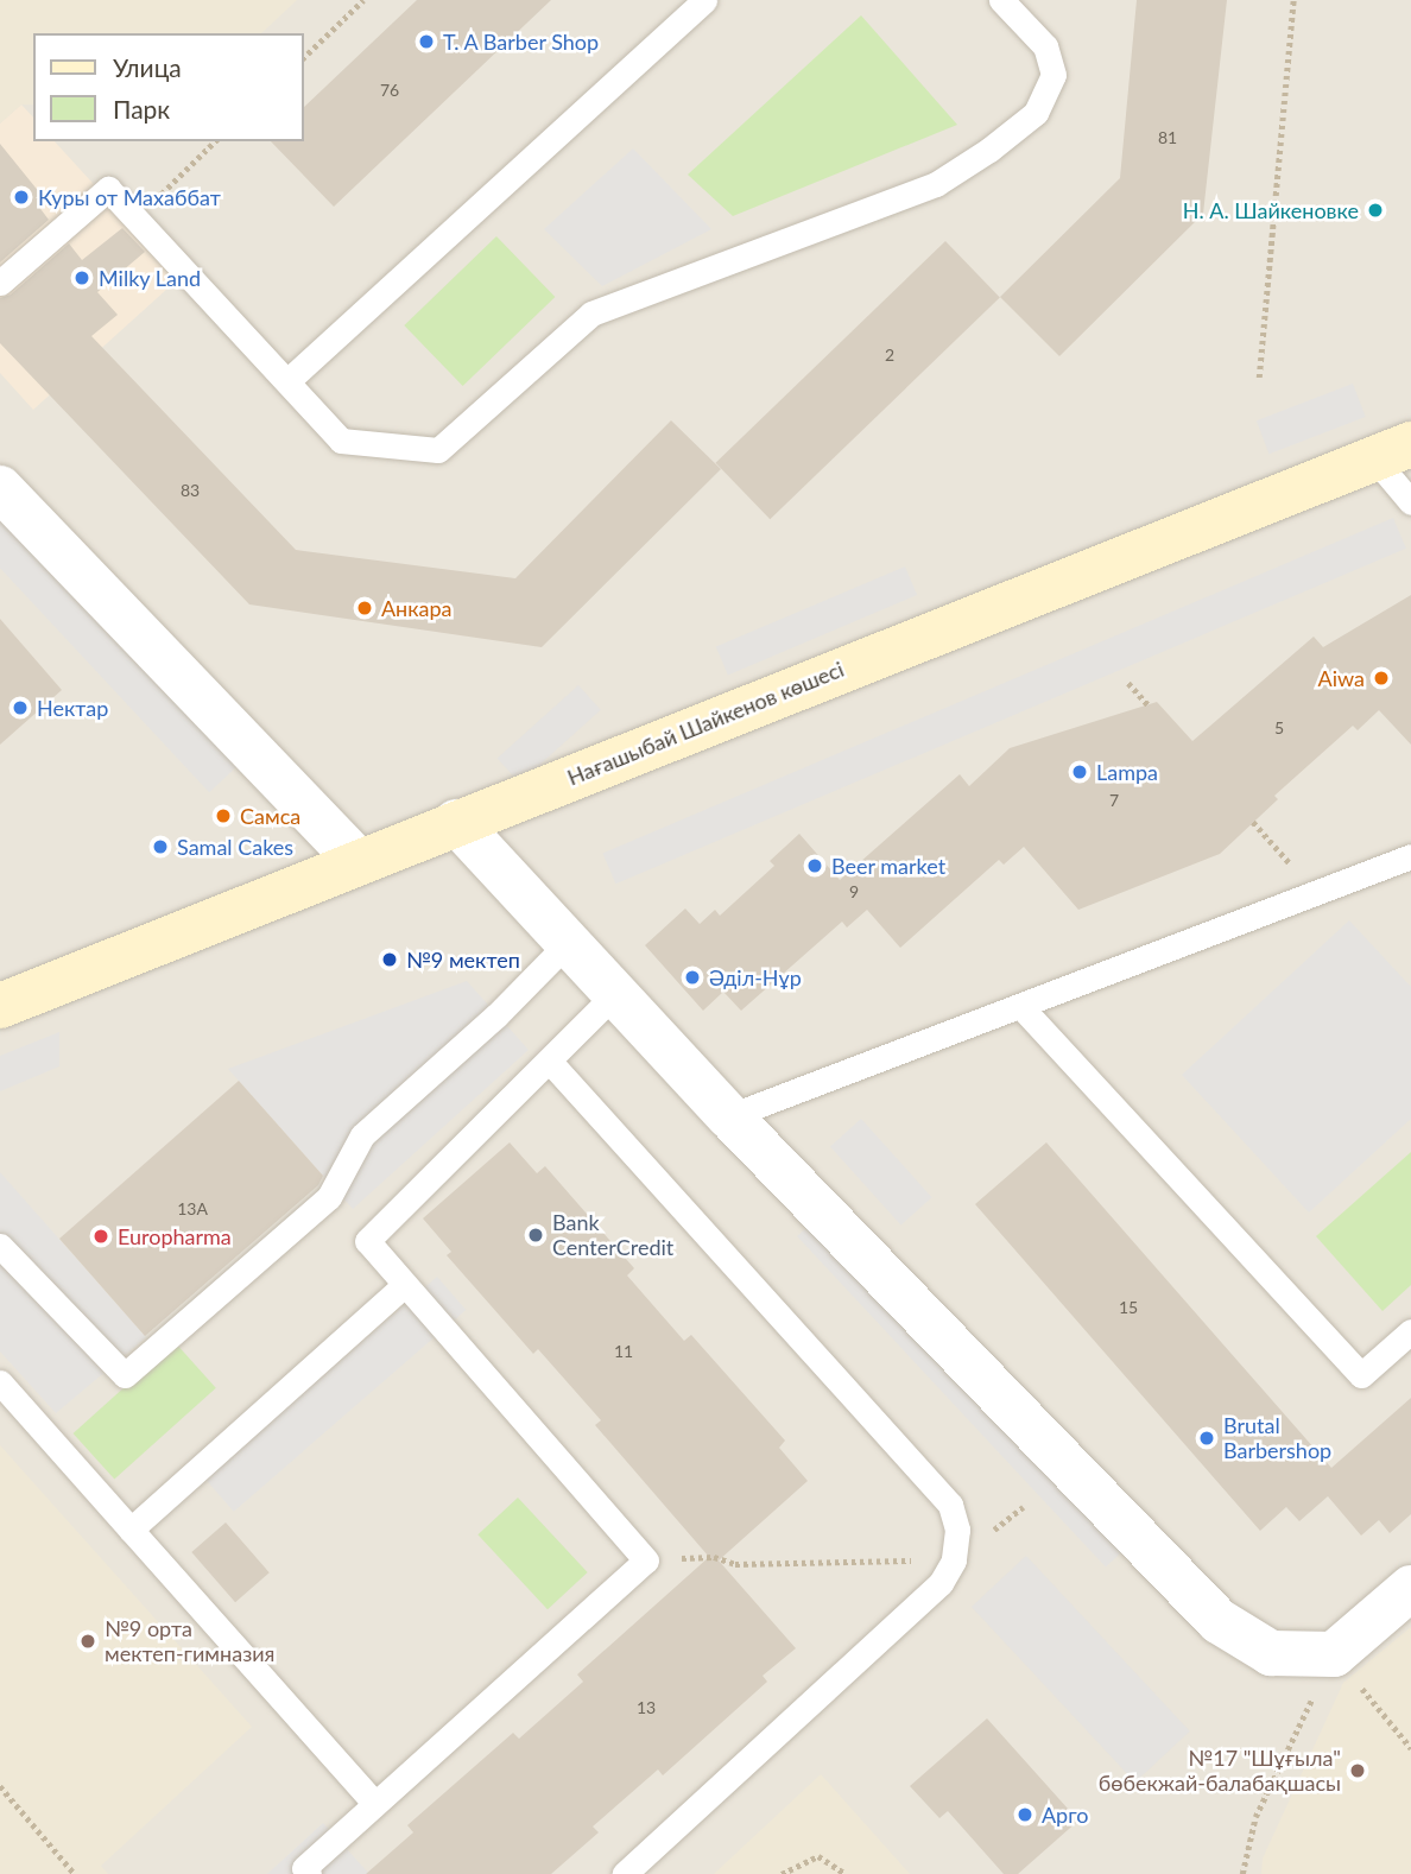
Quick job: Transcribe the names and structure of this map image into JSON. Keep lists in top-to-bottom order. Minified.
{"streets":{"street":["Нағашыбай Шайкенов көшесі"]},"places":["T. A Barber Shop","Куры от Махаббат","Н. А. Шайкеновке","Milky Land","Анкара","Aiwa","Нектар","Lampa","Самса","Samal Cakes","Beer market","№9 мектеп","Әділ-Нұр","Bank CenterCredit","Europharma","Brutal Barbershop","№9 орта мектеп-гимназия","№17 \"Шұғыла\" бөбекжай-балабақшасы","Арго"],"house_numbers":["76","81","2","83","5","7","9","13А","15","11","13"],"legend":["Улица","Парк"]}
